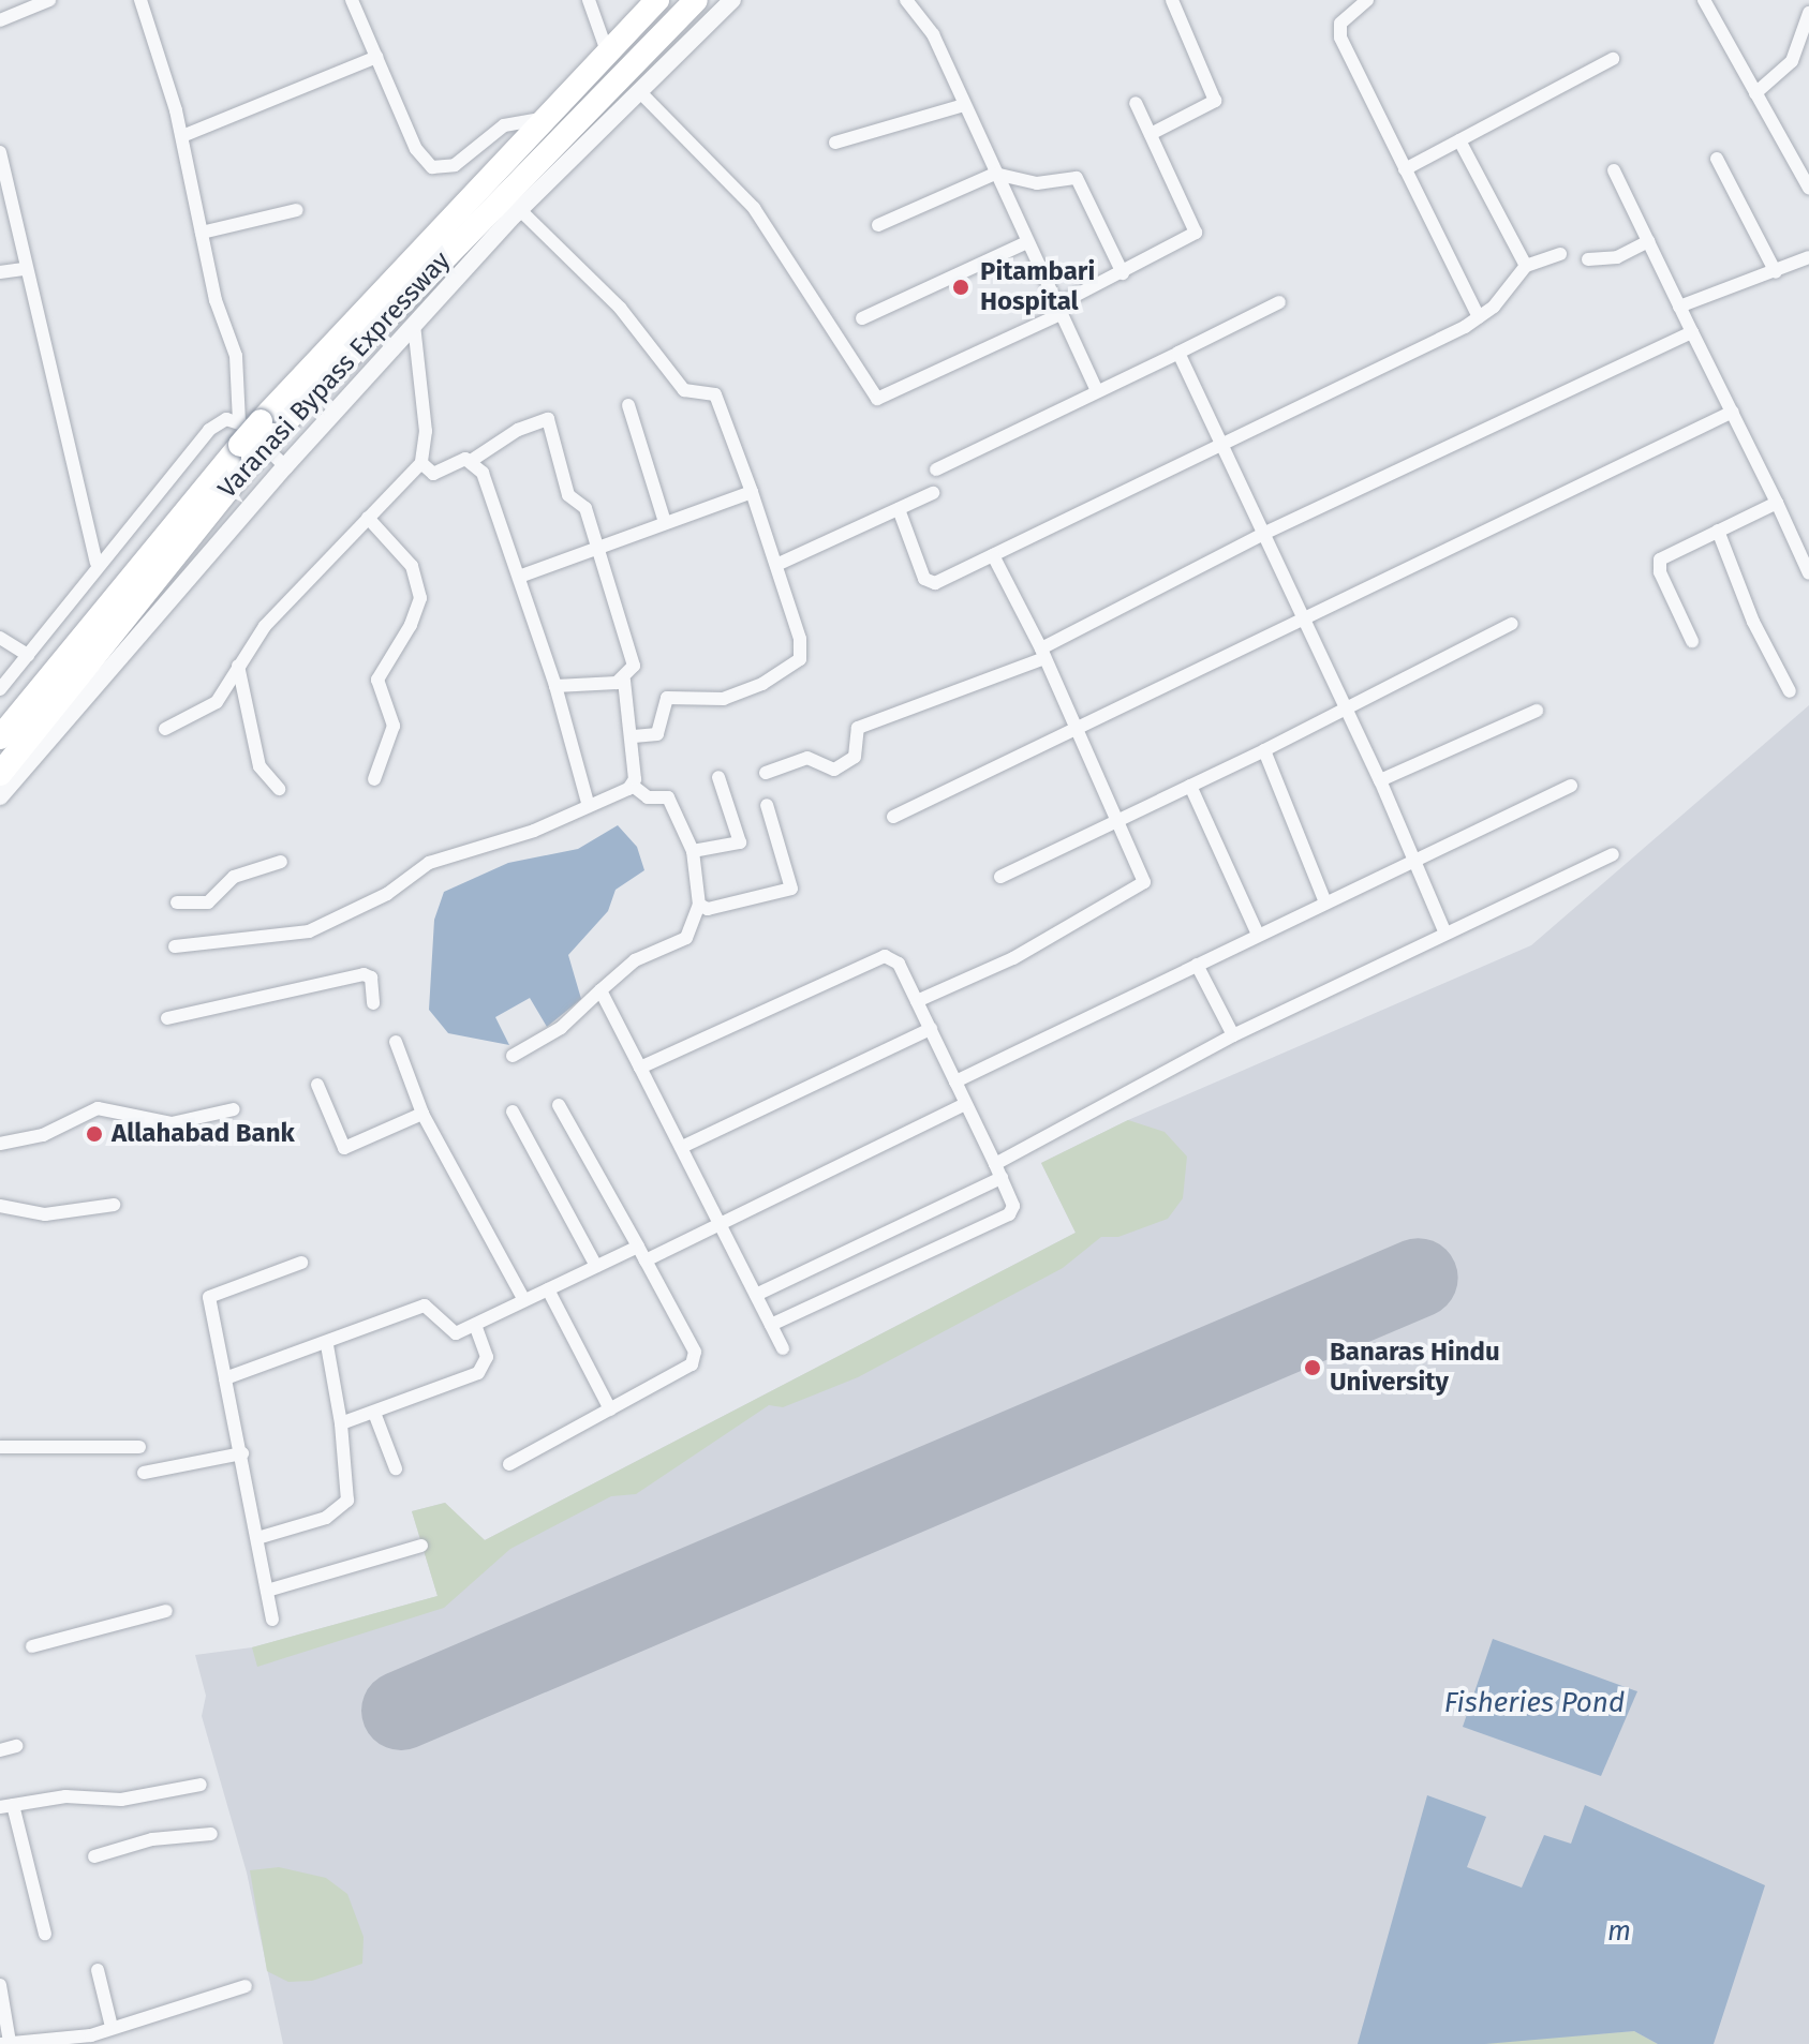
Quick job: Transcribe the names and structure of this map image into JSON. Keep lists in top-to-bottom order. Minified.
{"streets":{"highway":["Varanasi Bypass Expressway"]},"water":["Fisheries Pond","m"],"places":["Pitambari Hospital","Allahabad Bank","Banaras Hindu University"]}
